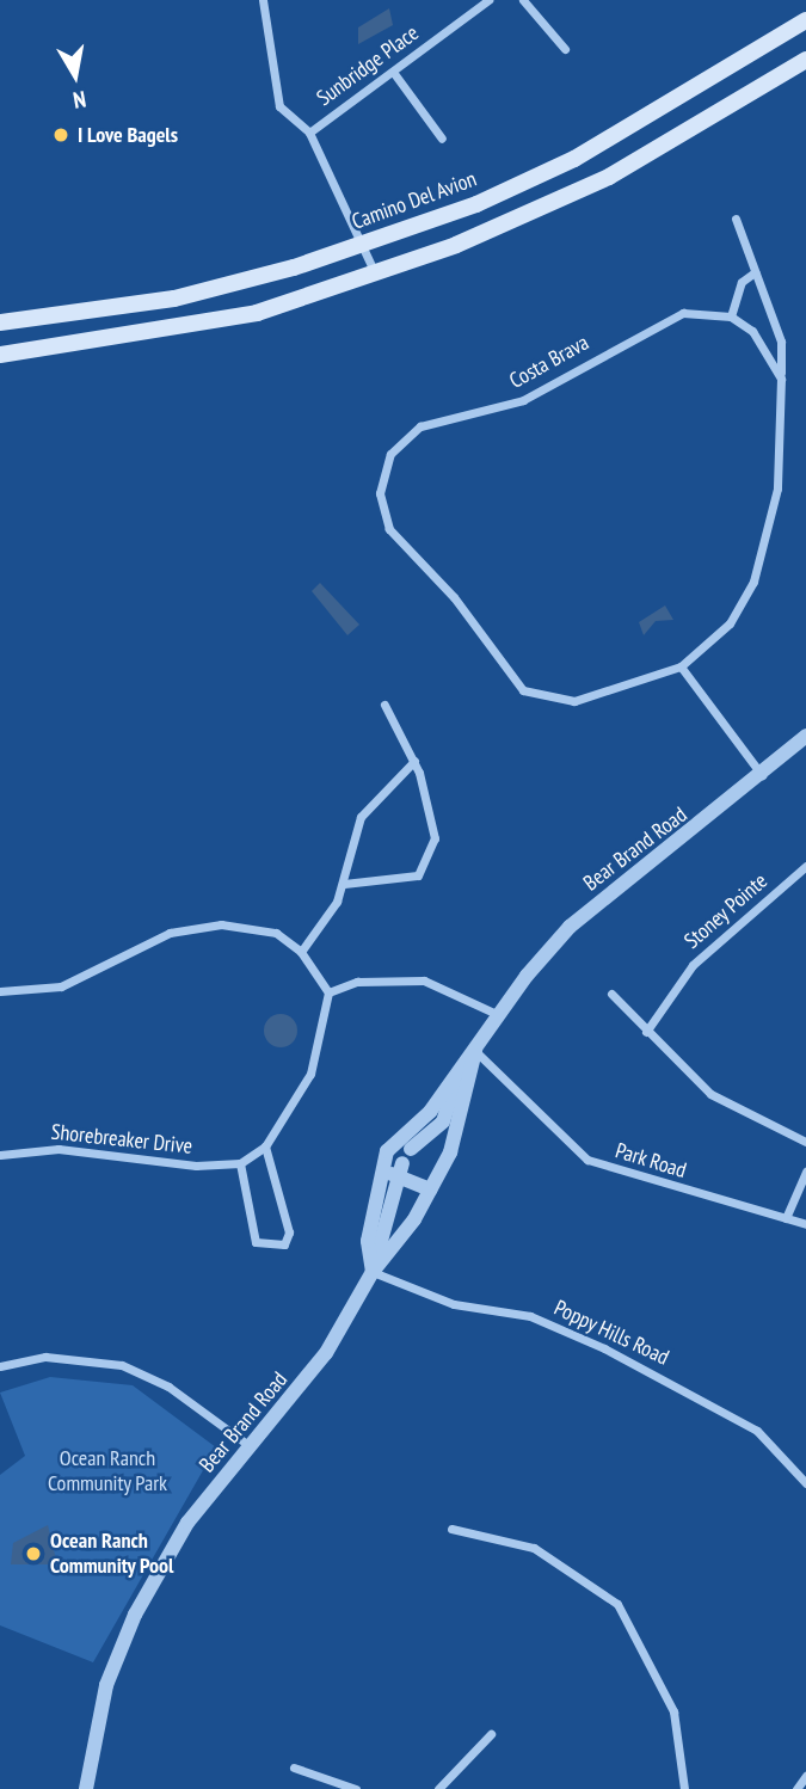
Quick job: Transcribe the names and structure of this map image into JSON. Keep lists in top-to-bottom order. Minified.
{"streets":{"main road":["Camino Del Avion"],"street":["Sunbridge Place","Costa Brava","Bear Brand Road","Stoney Pointe","Shorebreaker Drive","Park Road","Poppy Hills Road"]},"crossings":[["Bear Brand Road","Park Road"],["Bear Brand Road","Poppy Hills Road"]],"parks":["Ocean Ranch Community Park"],"places":["I Love Bagels","Ocean Ranch Community Pool"],"north":"bottom"}
